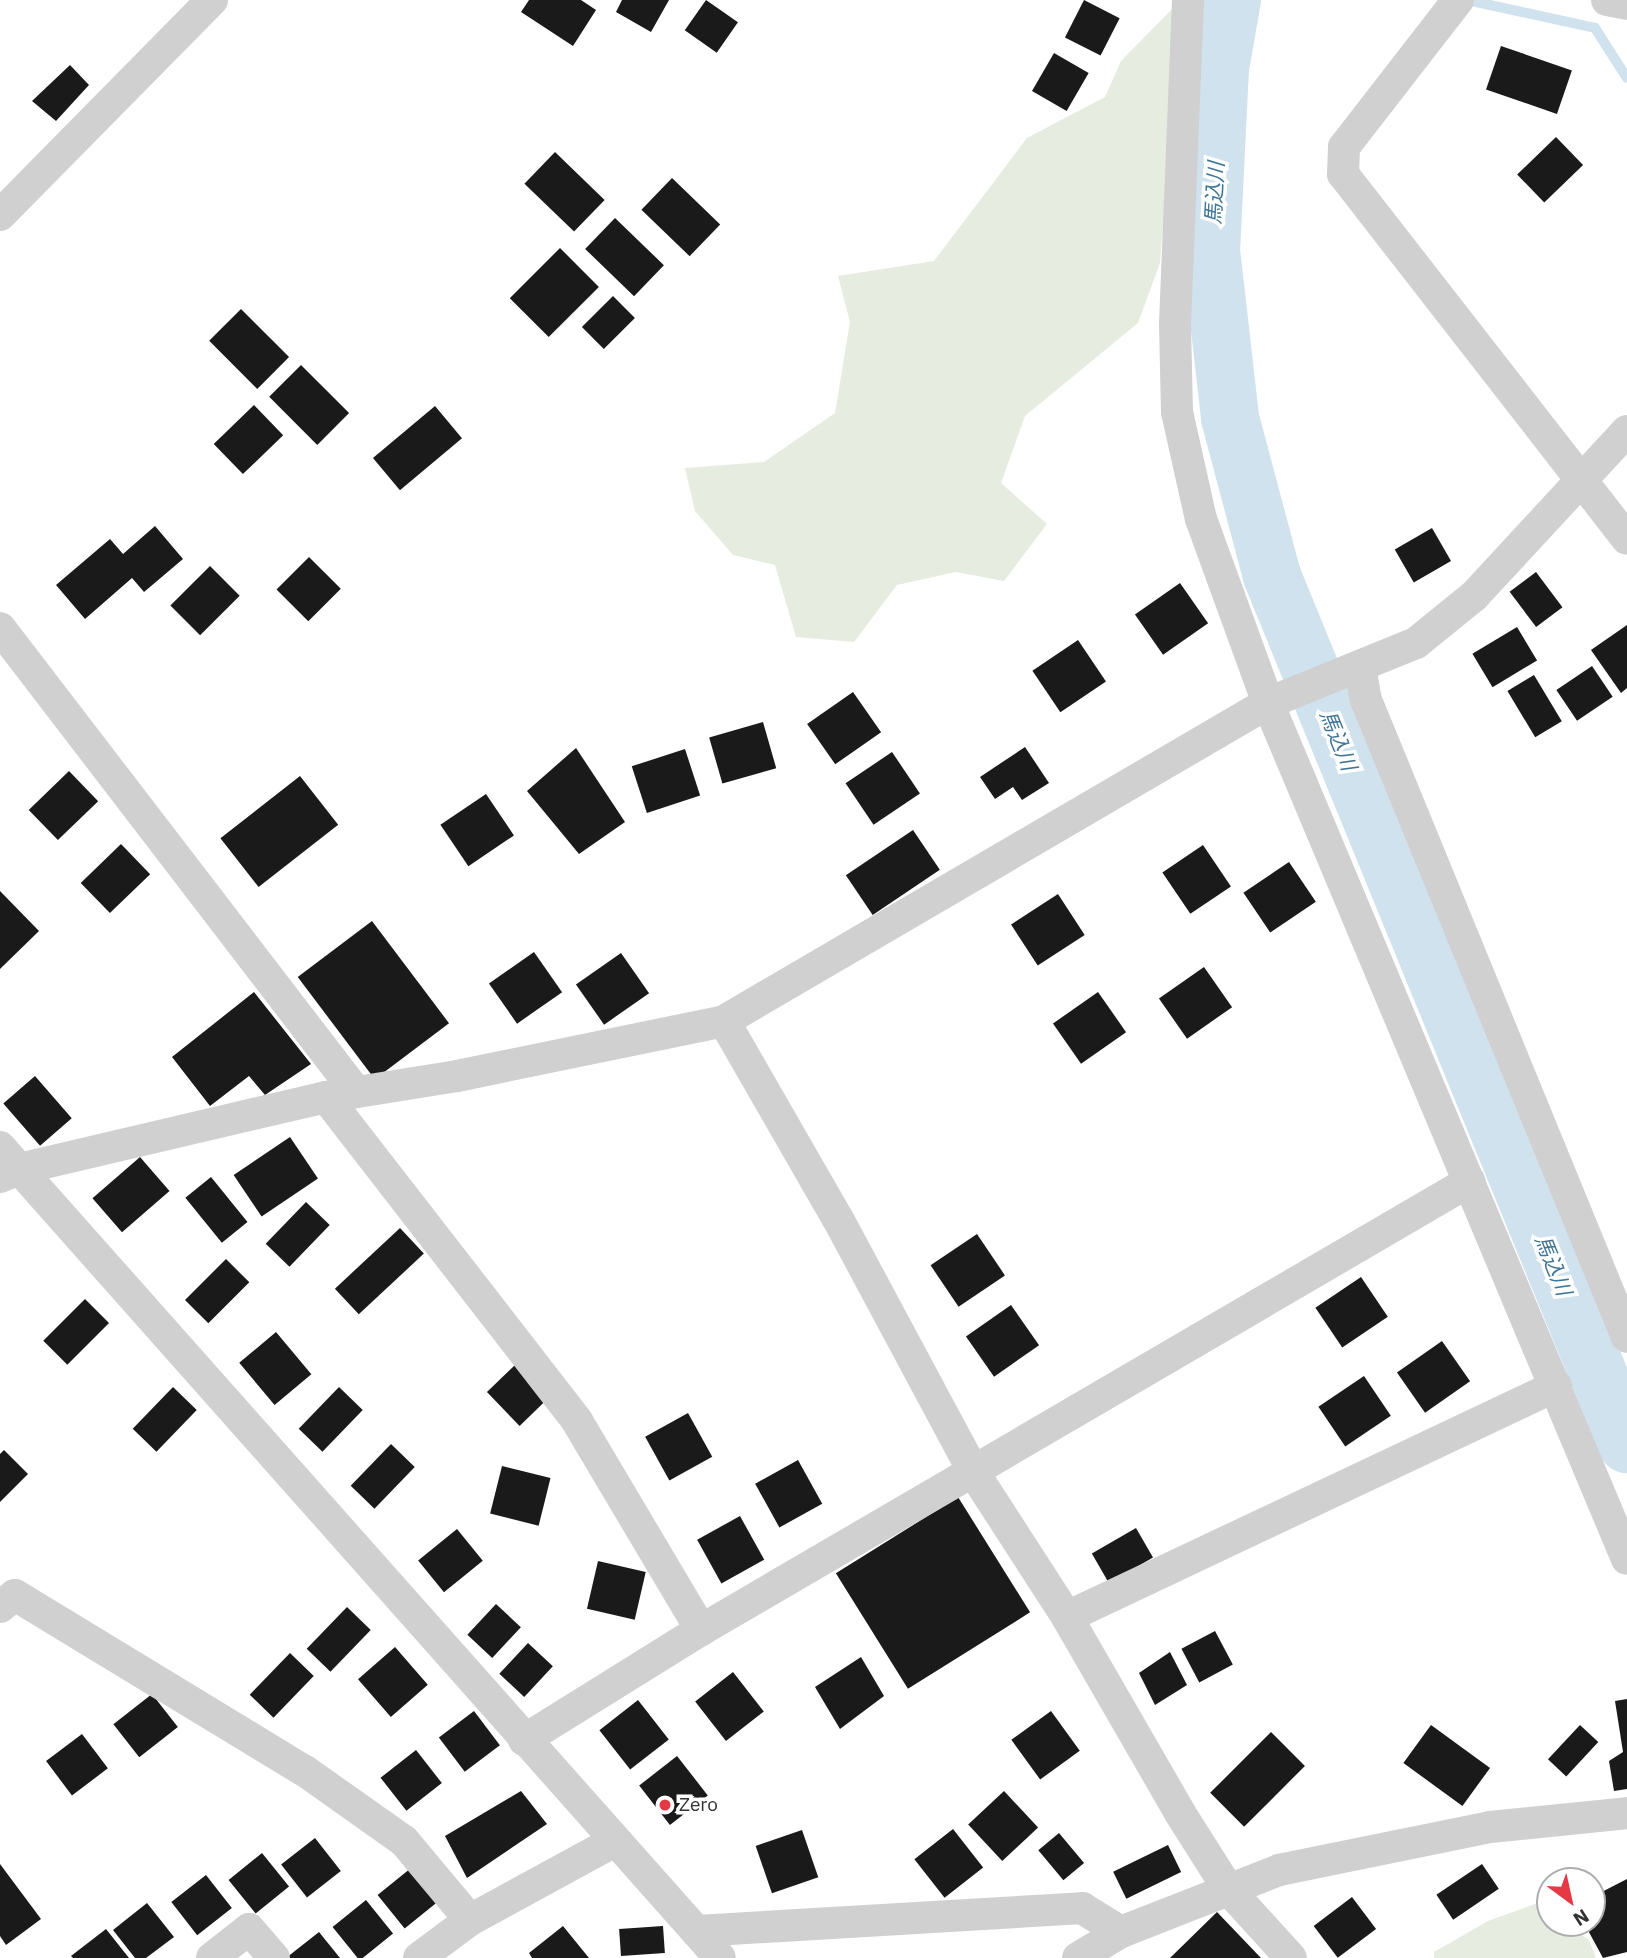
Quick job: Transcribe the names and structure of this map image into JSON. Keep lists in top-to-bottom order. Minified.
{"water":["馬込川"],"places":["Zero"],"north":"bottom right"}
